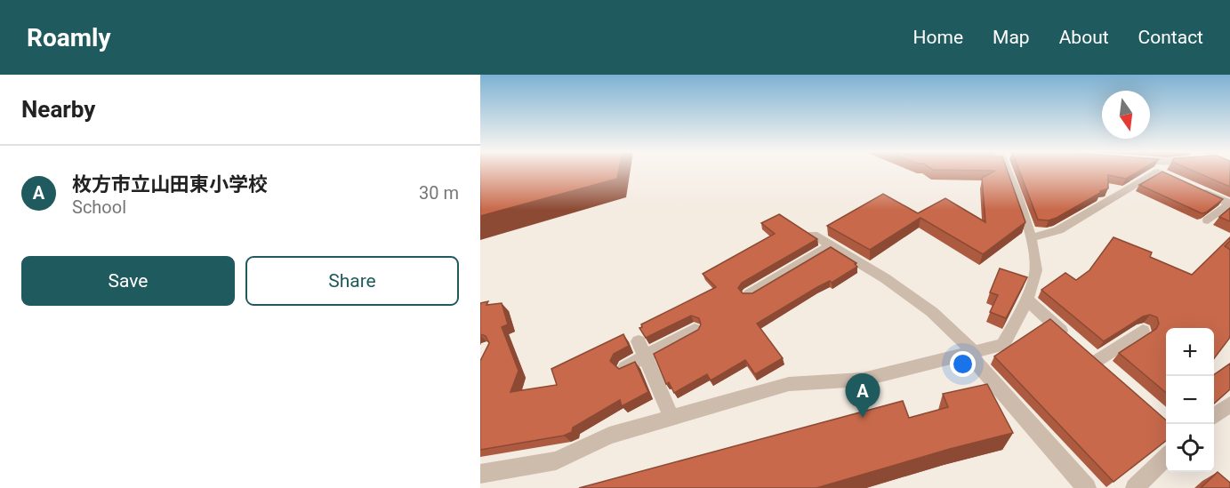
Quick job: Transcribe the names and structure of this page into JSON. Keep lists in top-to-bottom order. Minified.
{"north":"bottom","page":{"header":"Roamly","nav":["Home","Map","About","Contact"],"heading":"Nearby","list":[{"mark":"A","name":"枚方市立山田東小学校","note":"School","value":"30 m"}],"buttons":["Save","Share"],"map_buttons":["+","−"],"pins":"A"}}
